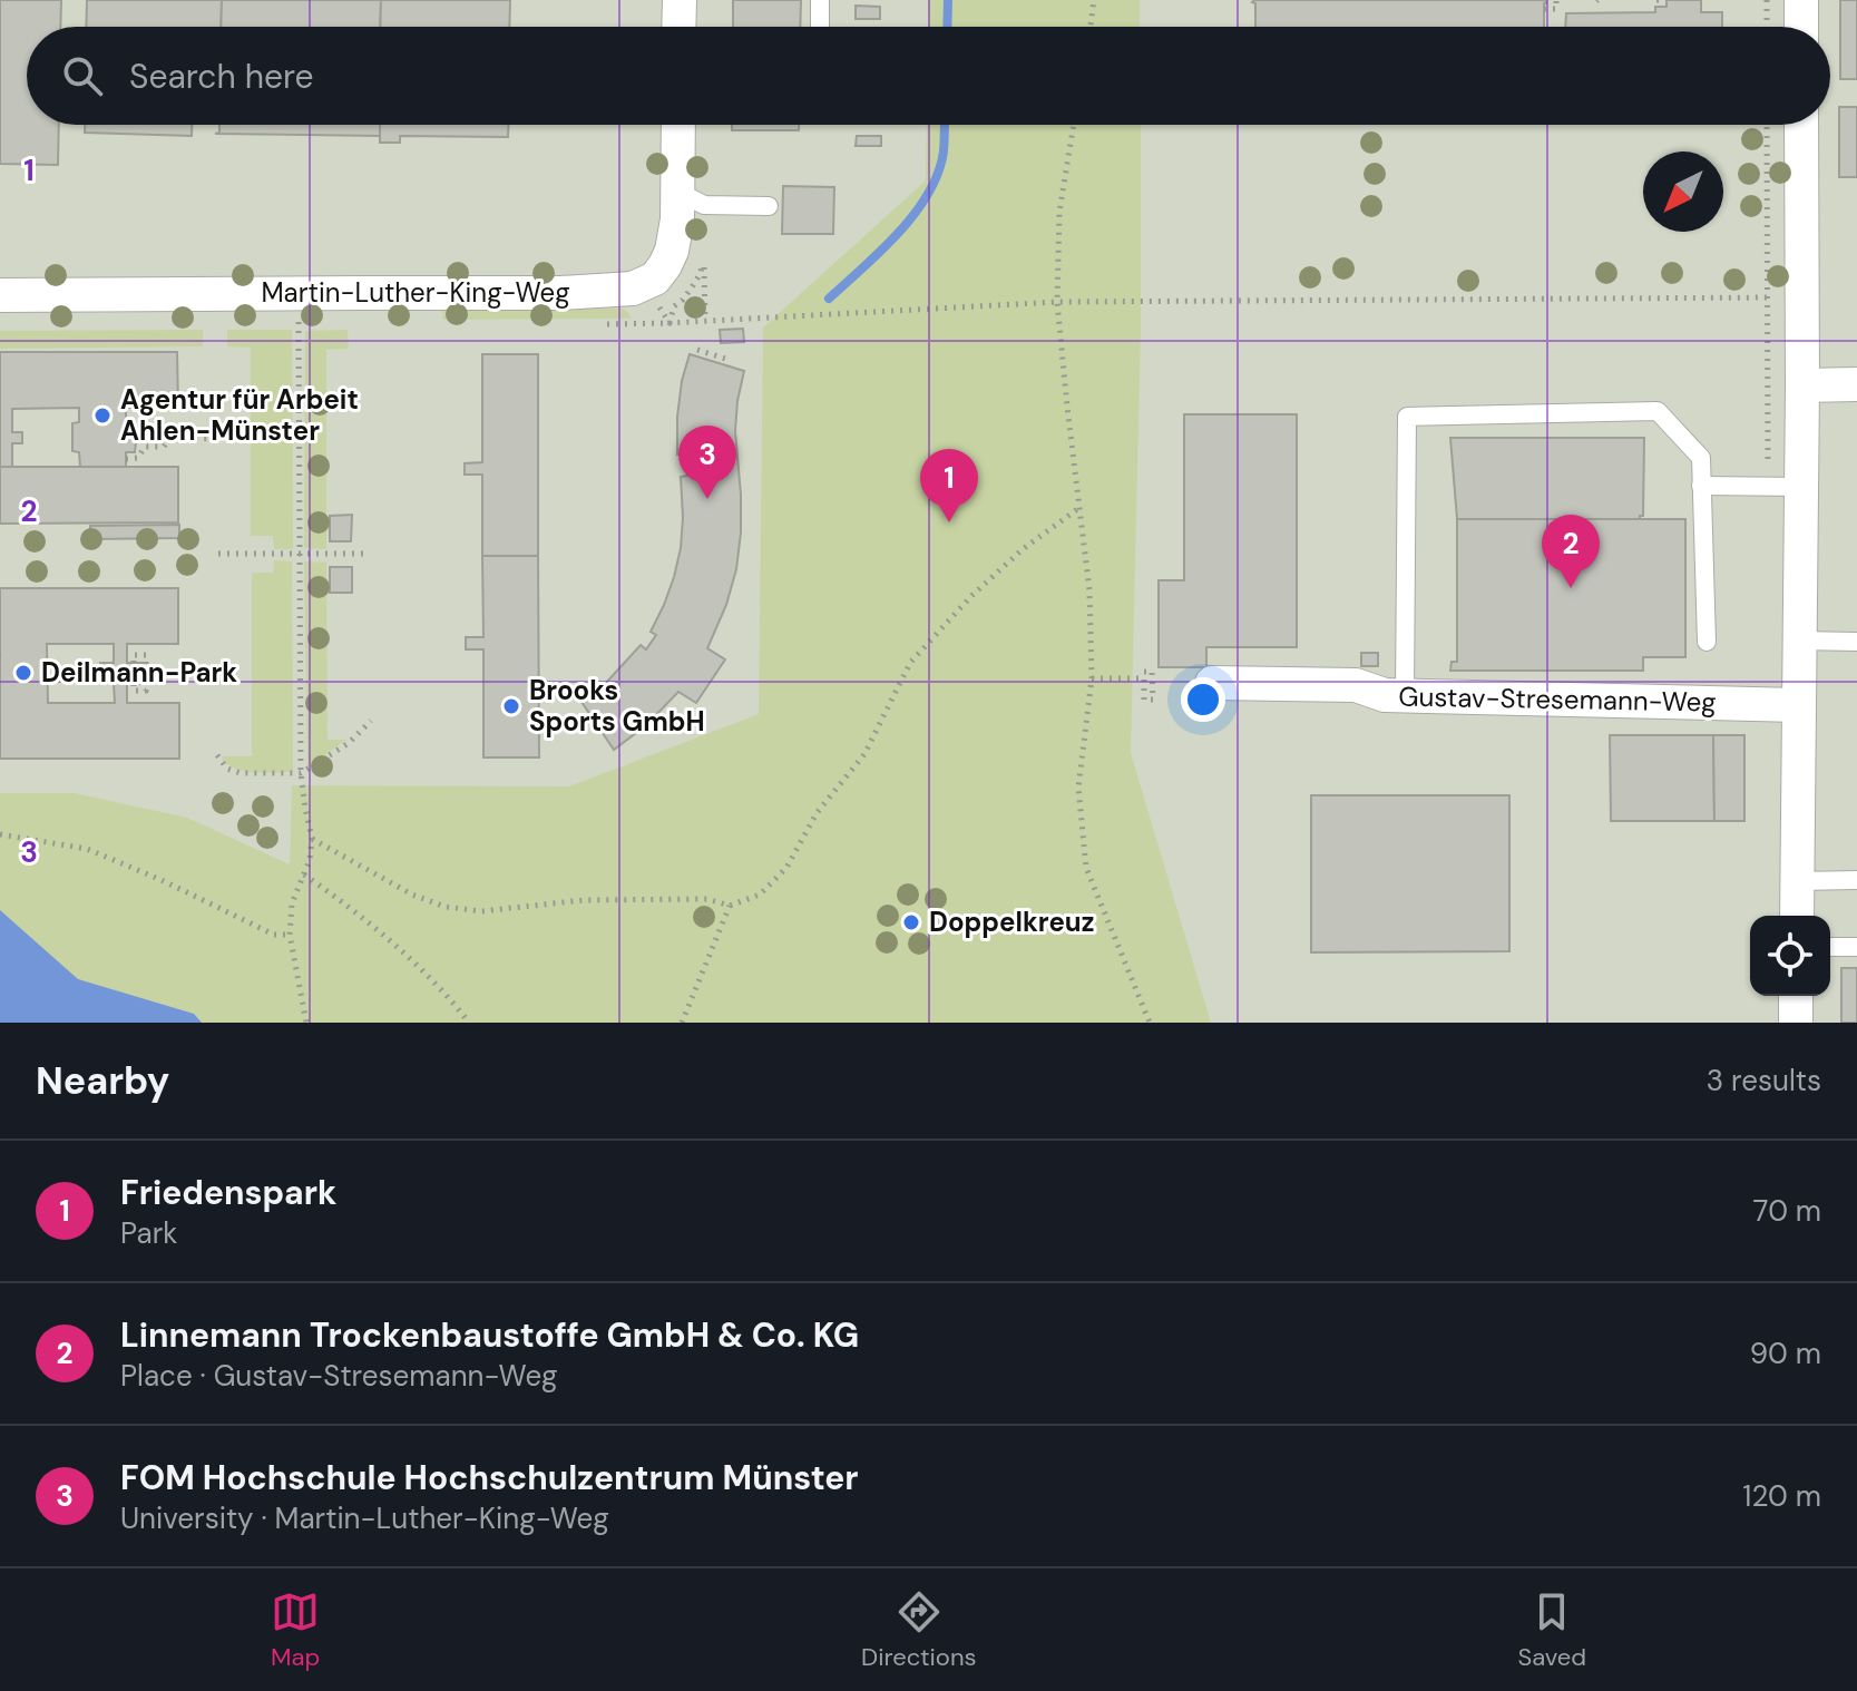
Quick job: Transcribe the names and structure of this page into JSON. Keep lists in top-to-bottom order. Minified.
{"streets":{"street":["Martin-Luther-King-Weg","Gustav-Stresemann-Weg"]},"places":["Agentur für Arbeit Ahlen-Münster","Deilmann-Park","Brooks Sports GmbH","Doppelkreuz"],"north":"bottom left","page":{"search":"Search here","pins":["3","1","2"],"heading":["Nearby","3 results"],"list":[{"mark":"1","name":"Friedenspark","note":"Park","value":"70 m"},{"mark":"2","name":"Linnemann Trockenbaustoffe GmbH & Co. KG","note":"Place · Gustav-Stresemann-Weg","value":"90 m"},{"mark":"3","name":"FOM Hochschule Hochschulzentrum Münster","note":"University · Martin-Luther-King-Weg","value":"120 m"}],"nav":["Map","Directions","Saved"]},"grid":{"rows":["1","2","3"]}}
